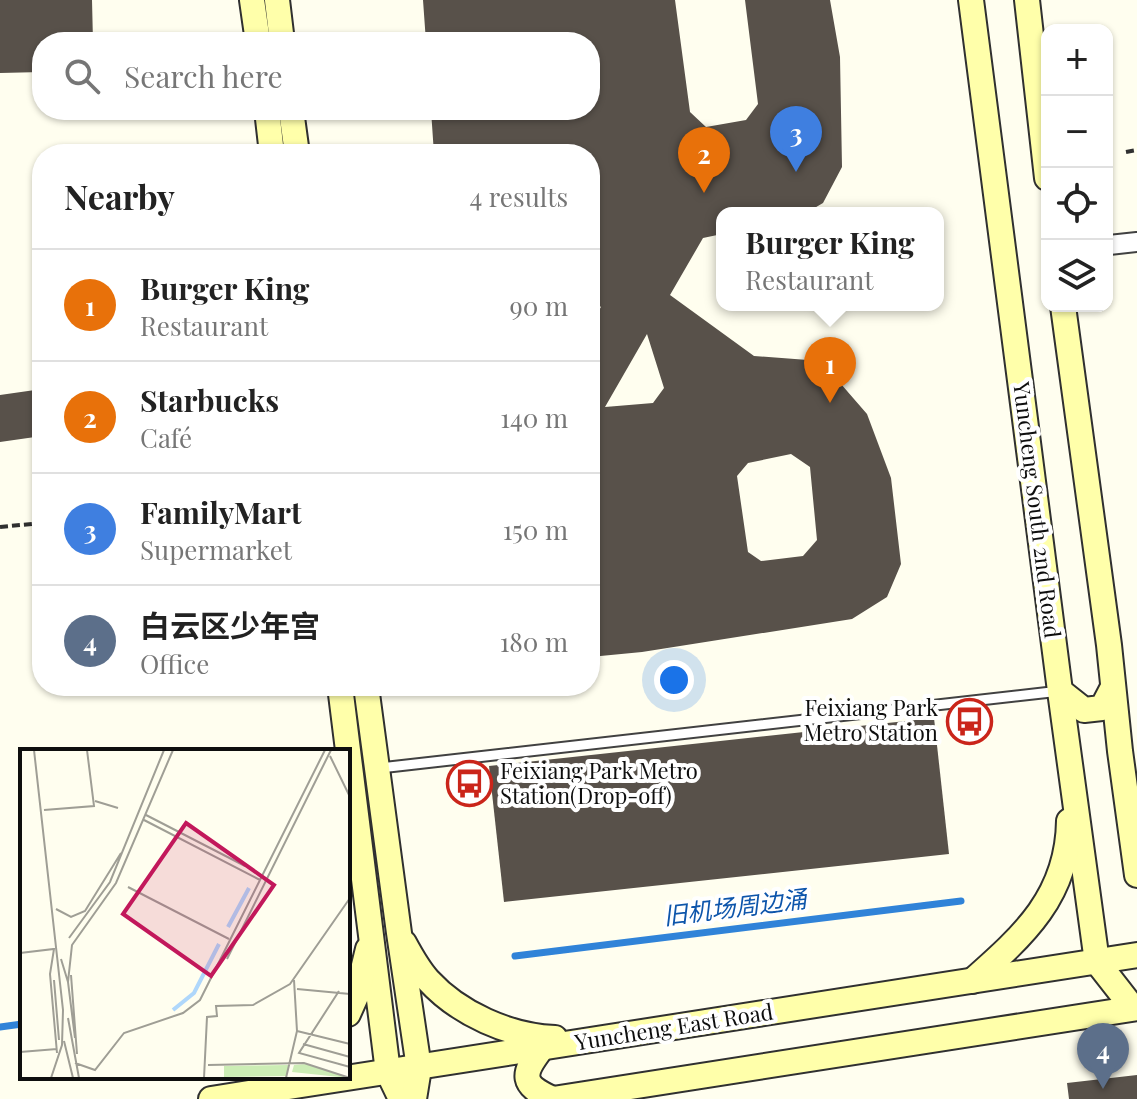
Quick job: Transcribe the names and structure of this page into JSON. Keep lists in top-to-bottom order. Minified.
{"streets":{"street":["Yuncheng South 2nd Road","Yuncheng East Road"]},"crossings":[["Yuncheng South 2nd Road","Yuncheng East Road"]],"water":["旧机场周边涌"],"places":{"bus stop":["Feixiang Park Metro Station","Feixiang Park Metro Station(Drop-off)"]},"page":{"map_buttons":["+","−"],"search":"Search here","pins":["3","2","1","4"],"heading":["Nearby","4 results"],"popup":["Burger King","Restaurant"],"list":[{"mark":"1","name":"Burger King","note":"Restaurant","value":"90 m"},{"mark":"2","name":"Starbucks","note":"Café","value":"140 m"},{"mark":"3","name":"FamilyMart","note":"Supermarket","value":"150 m"},{"mark":"4","name":"白云区少年宫","note":"Office","value":"180 m"}]}}
